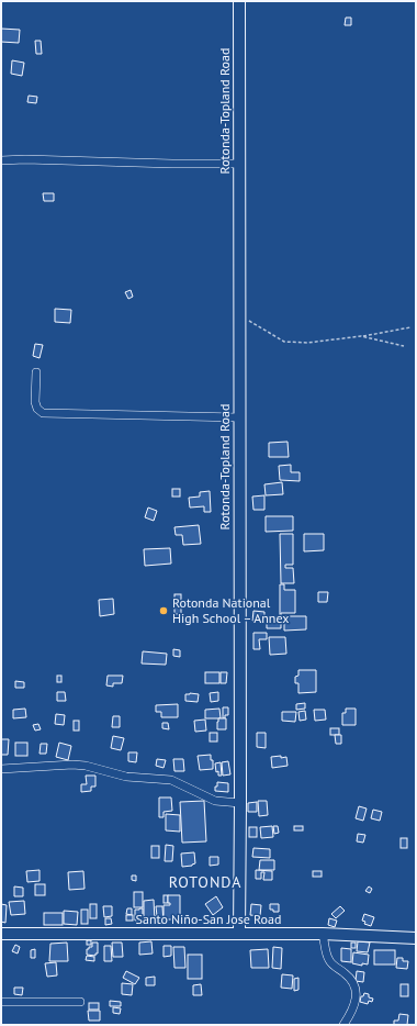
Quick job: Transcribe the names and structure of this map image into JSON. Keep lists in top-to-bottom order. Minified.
{"streets":{"main road":["Rotonda-Topland Road","Santo Niño-San Jose Road"]},"crossings":[["Rotonda-Topland Road","Santo Niño-San Jose Road"]],"districts":["ROTONDA"],"places":["Rotonda National High School – Annex"]}
